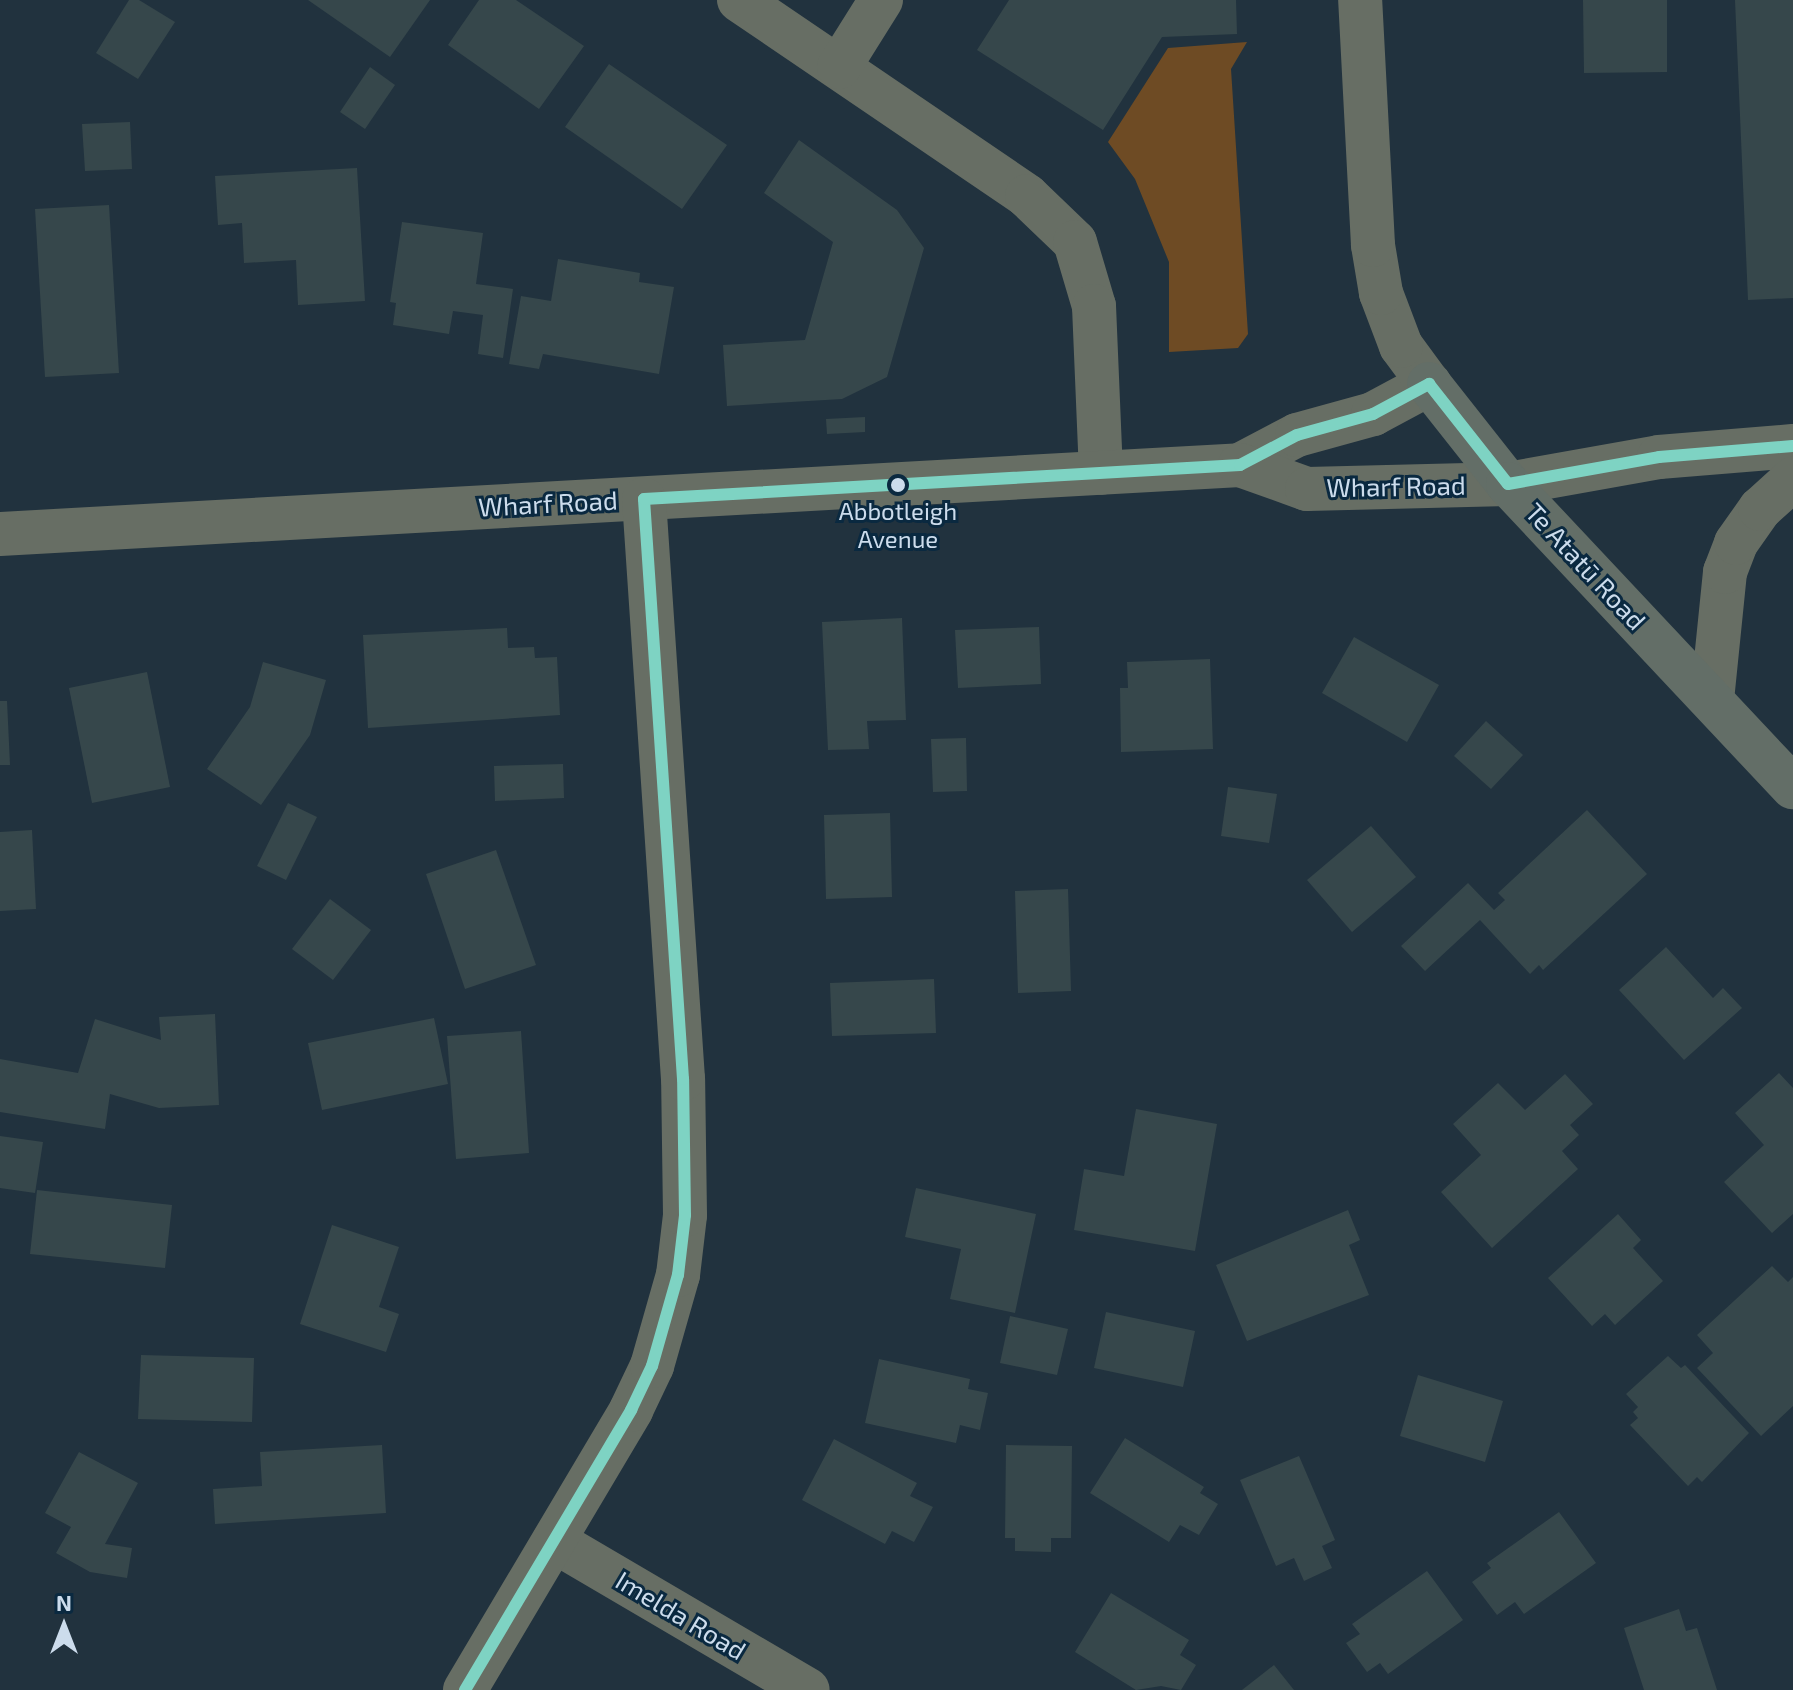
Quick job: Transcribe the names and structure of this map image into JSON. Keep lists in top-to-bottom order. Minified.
{"streets":{"main road":["Te Atatū Road"],"street":["Wharf Road","Imelda Road"]},"crossings":[["Wharf Road","Te Atatū Road"]],"places":["Abbotleigh Avenue"],"north":"top"}
